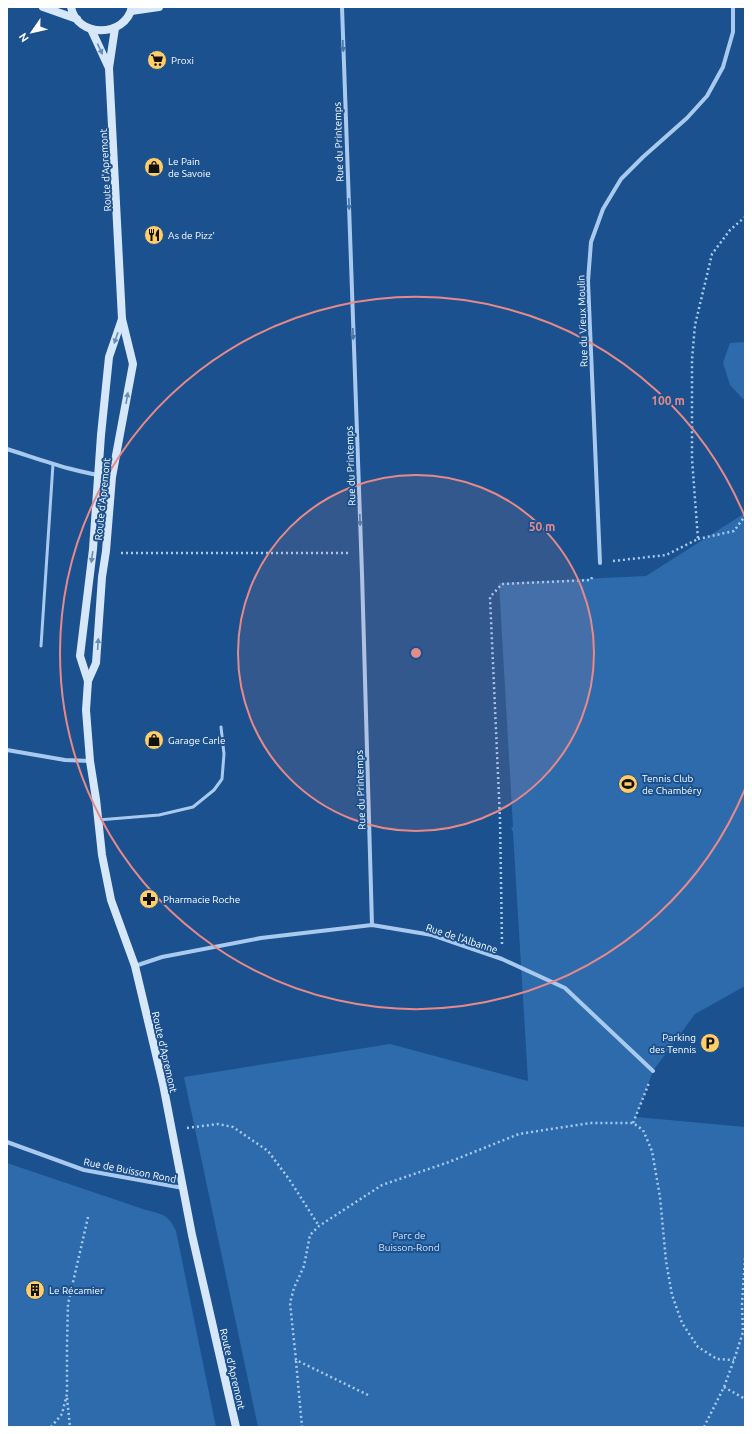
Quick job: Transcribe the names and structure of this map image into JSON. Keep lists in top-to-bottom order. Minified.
{"streets":{"main road":["Route d'Apremont"],"street":["Rue du Printemps","Rue du Vieux Moulin","Rue de l'Albanne","Rue de Buisson Rond"]},"crossings":[["Rue du Printemps","Rue de l'Albanne"],["Route d'Apremont","Rue de l'Albanne"],["Route d'Apremont","Rue de Buisson Rond"]],"one_way":["Rue du Printemps"],"parks":["Parc de Buisson-Rond"],"places":{"supermarket":["Proxi"],"shop":["Le Pain de Savoie","Garage Carle"],"restaurant":["As de Pizz'"],"sports":["Tennis Club de Chambéry"],"pharmacy":["Pharmacie Roche"],"parking":["Parking des Tennis"],"building":["Le Récamier"]},"north":"bottom left","rings":["100 m","50 m"]}
